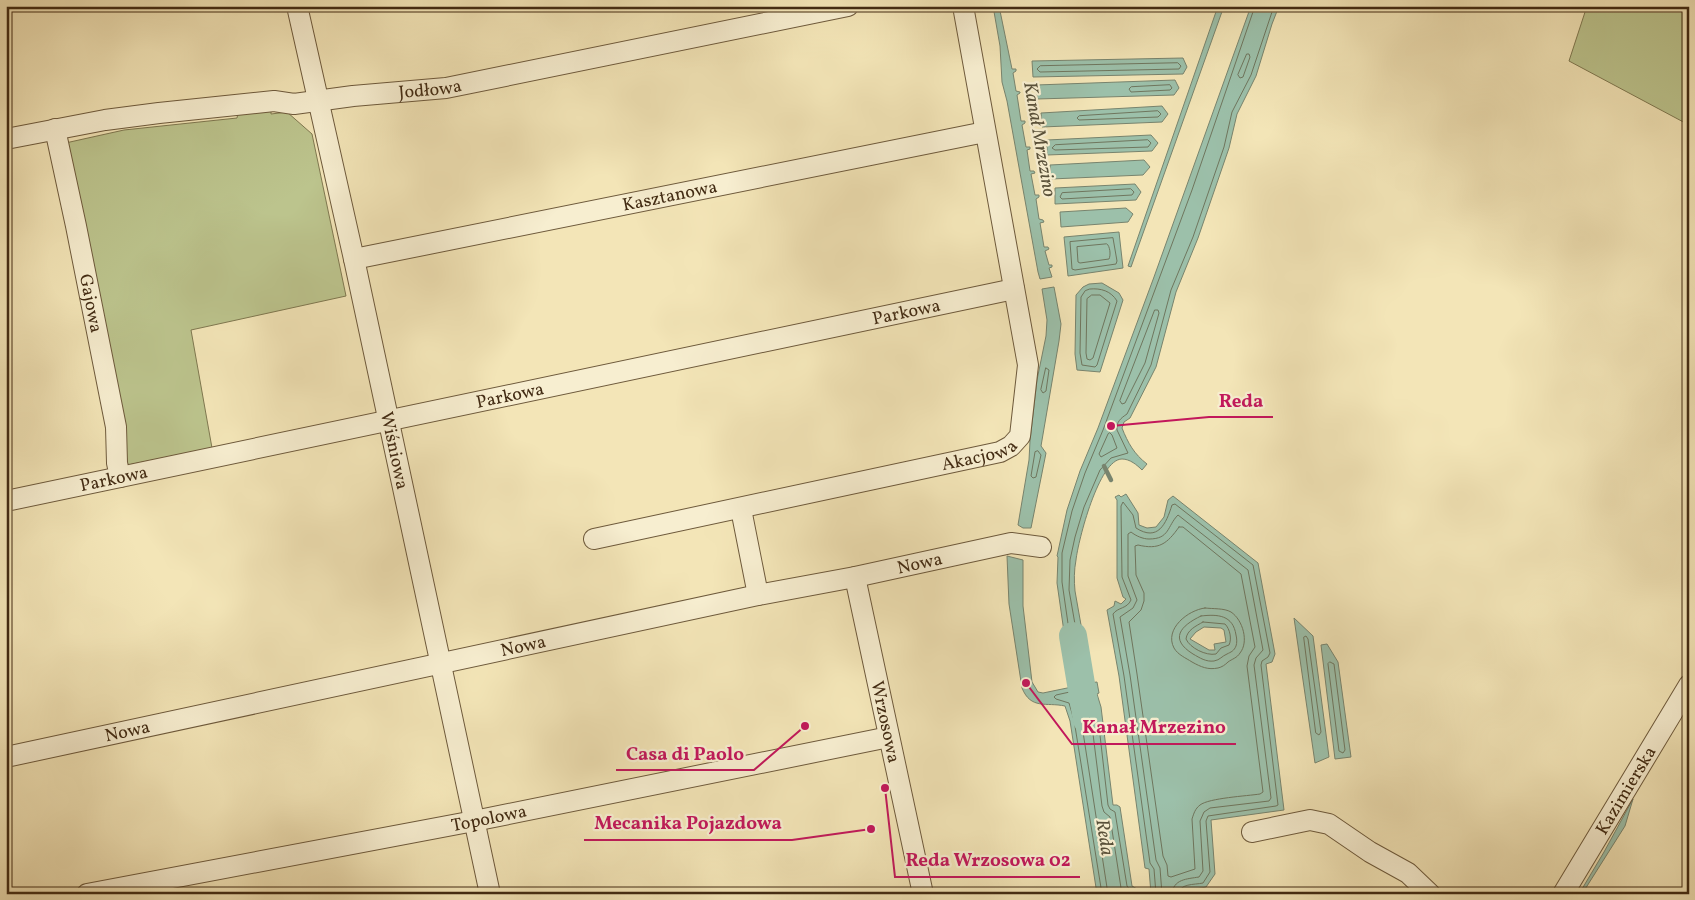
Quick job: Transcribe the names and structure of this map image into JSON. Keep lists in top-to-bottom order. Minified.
{"streets":{"street":["Jodłowa","Kasztanowa","Gajowa","Parkowa","Wiśniowa","Akacjowa","Nowa","Wrzosowa","Kazimierska","Topolowa"]},"crossings":[["Jodłowa","Gajowa"],["Jodłowa","Wiśniowa"],["Kasztanowa","Wiśniowa"],["Kasztanowa","Akacjowa"],["Gajowa","Parkowa"],["Parkowa","Wiśniowa"],["Parkowa","Akacjowa"],["Wiśniowa","Nowa"],["Wiśniowa","Topolowa"],["Nowa","Wrzosowa"],["Wrzosowa","Topolowa"]],"water":["Kanał Mrzezino","Reda"],"places":["Reda","Kanał Mrzezino","Casa di Paolo","Reda Wrzosowa 02","Mecanika Pojazdowa"]}
